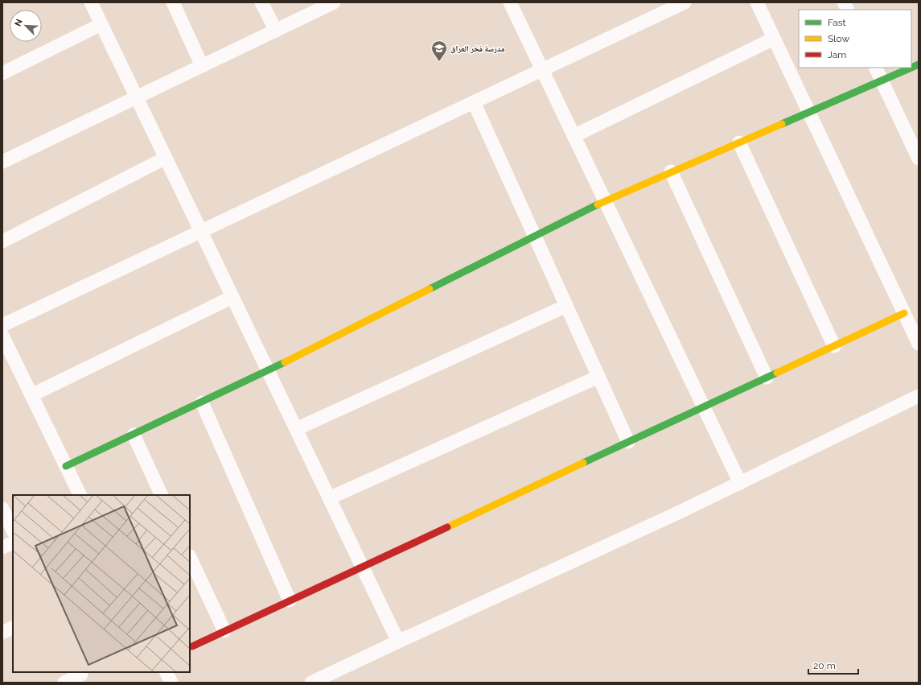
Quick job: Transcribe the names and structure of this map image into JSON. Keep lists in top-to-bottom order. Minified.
{"places":{"school or university":["مدرسة فخر العراق"]},"legend":["Fast","Slow","Jam"],"scale_bar":"20 m","north":"top left"}
